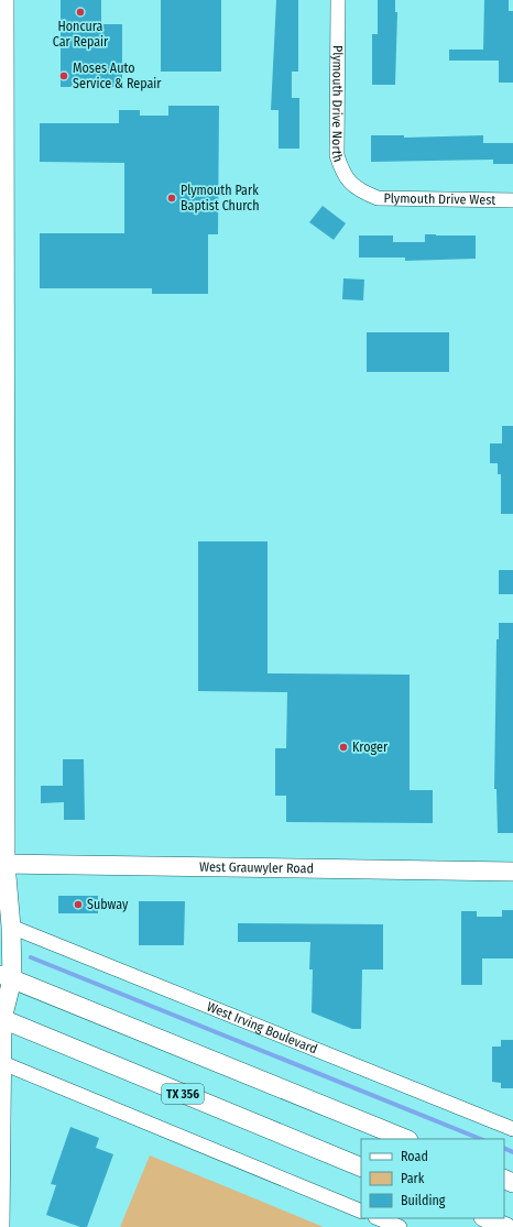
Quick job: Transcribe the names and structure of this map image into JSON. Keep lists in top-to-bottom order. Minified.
{"streets":{"main road":["West Grauwyler Road","TX 356"],"street":["Plymouth Drive North","Plymouth Drive West","West Irving Boulevard"]},"crossings":[["Plymouth Drive North","Plymouth Drive West"]],"places":["Honcura Car Repair","Moses Auto Service & Repair","Plymouth Park Baptist Church","Kroger","Subway"],"legend":["Road","Park","Building"]}
